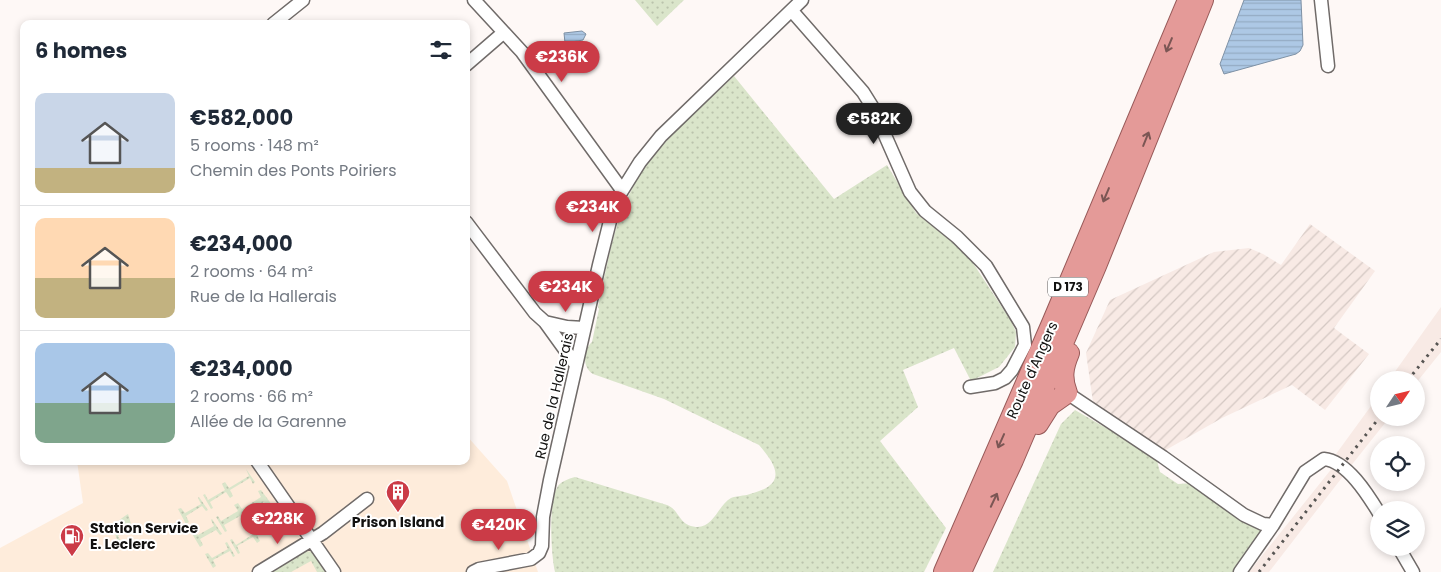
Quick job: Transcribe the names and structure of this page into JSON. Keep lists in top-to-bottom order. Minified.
{"streets":{"highway":["D 173","Route d'Angers"],"street":["Rue de la Hallerais"]},"places":{"building":["Prison Island"],"fuel station":["Station Service E. Leclerc"]},"north":"top right","page":{"heading":"6 homes","price":["€236K","€582K","€234K","€234K","€228K","€420K"],"list":[{"name":"€582,000","note":"5 rooms · 148 m² · Chemin des Ponts Poiriers"},{"name":"€234,000","note":"2 rooms · 64 m² · Rue de la Hallerais"},{"name":"€234,000","note":"2 rooms · 66 m² · Allée de la Garenne"}]}}
